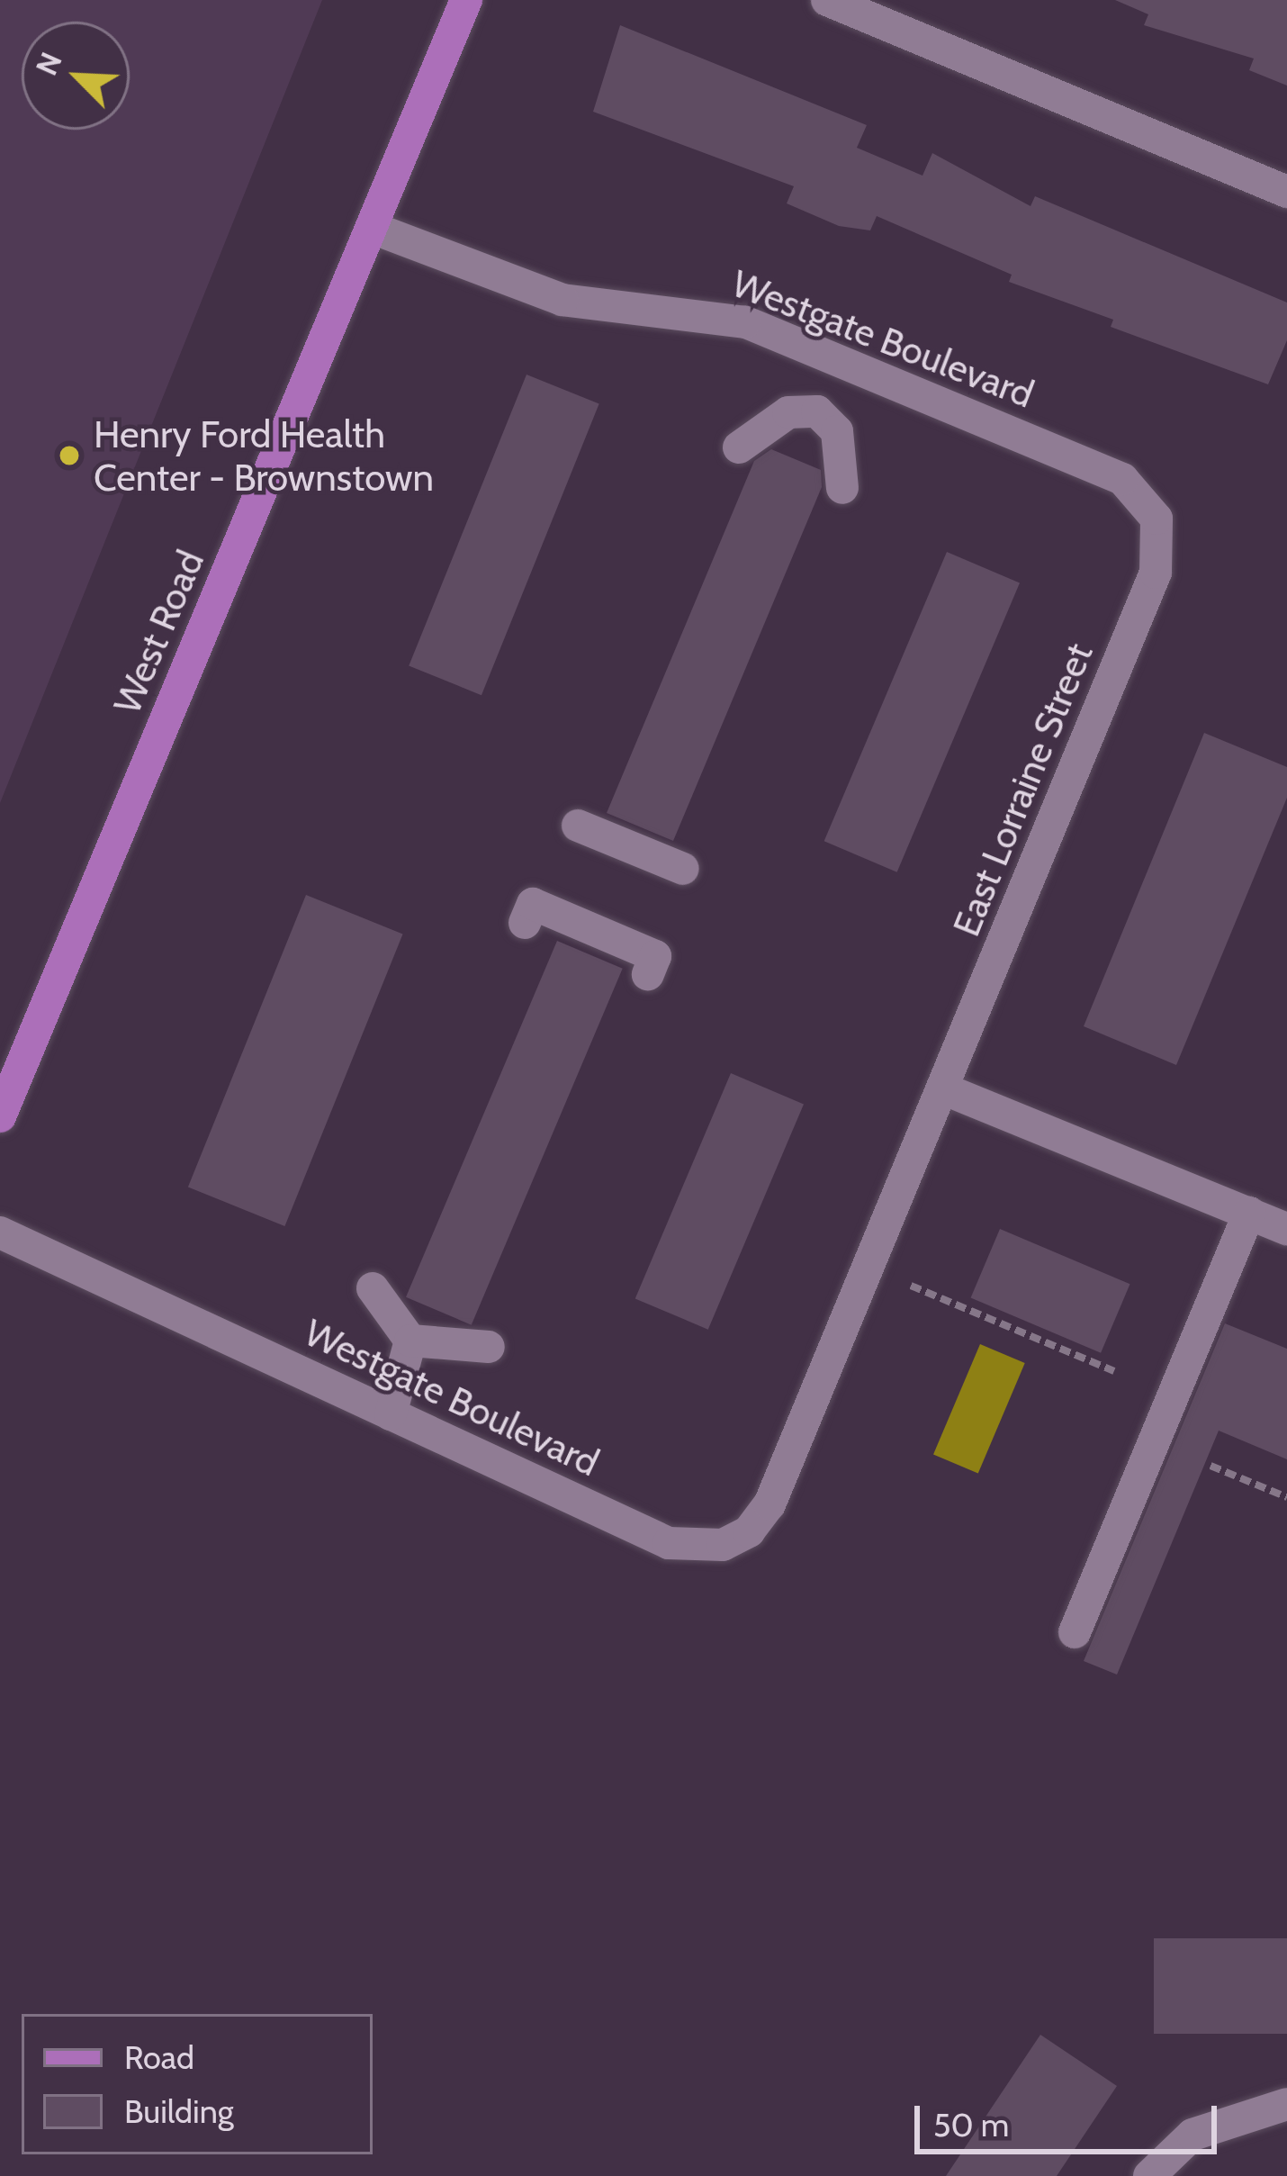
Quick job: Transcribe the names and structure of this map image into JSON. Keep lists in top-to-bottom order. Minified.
{"streets":{"main road":["West Road"],"street":["Westgate Boulevard","East Lorraine Street"]},"crossings":[["Westgate Boulevard","West Road"],["Westgate Boulevard","East Lorraine Street"]],"places":["Henry Ford Health Center - Brownstown"],"legend":["Road","Building"],"scale_bar":"50 m","north":"top left"}
